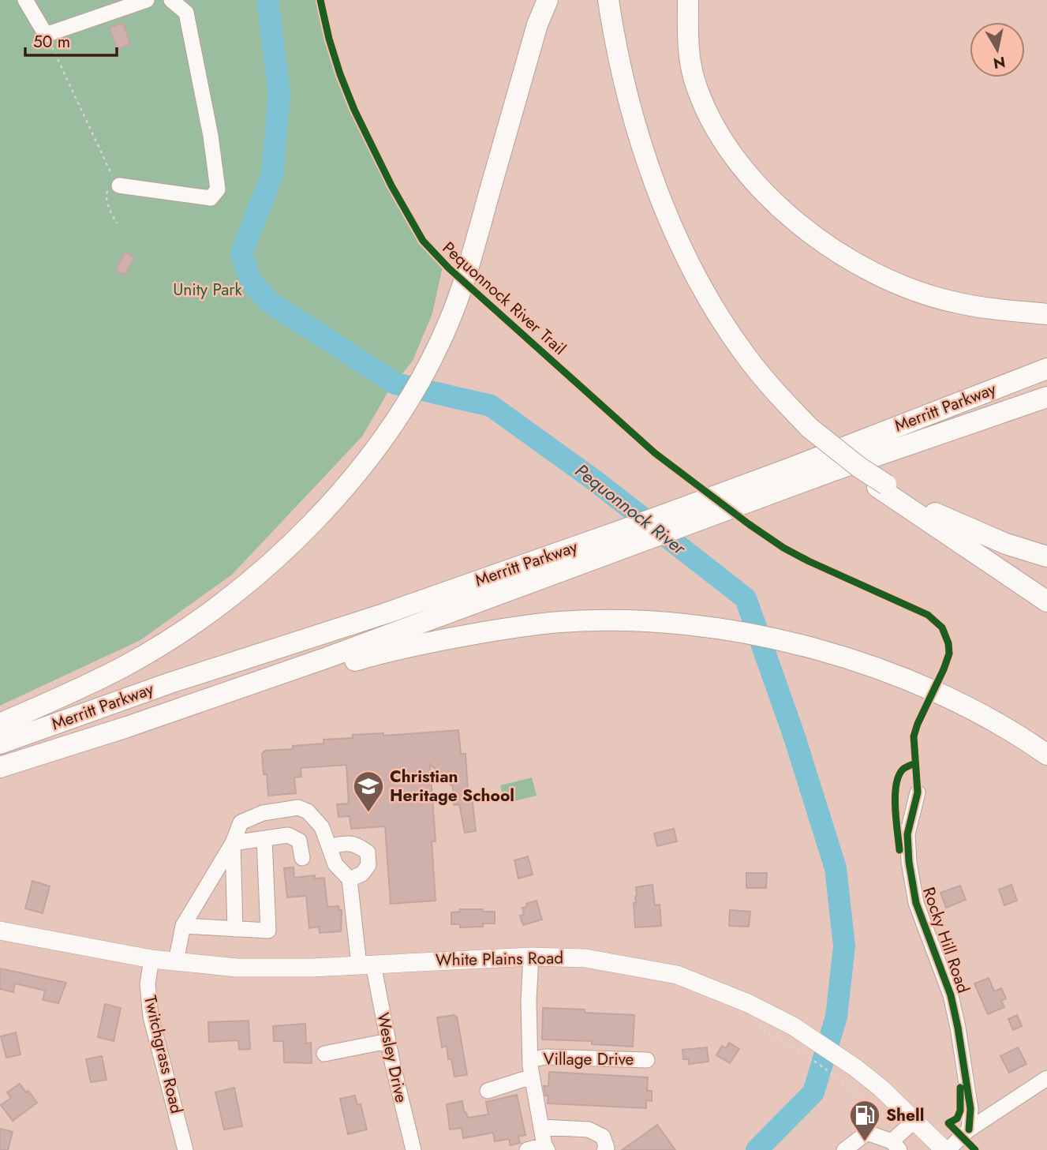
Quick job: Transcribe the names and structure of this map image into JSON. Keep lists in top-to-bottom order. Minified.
{"streets":{"highway":["Merritt Parkway"],"main road":["White Plains Road"],"street":["Rocky Hill Road","Twitchgrass Road","Wesley Drive","Village Drive"],"cycle path":["Pequonnock River Trail"]},"crossings":[["White Plains Road","Twitchgrass Road"],["White Plains Road","Wesley Drive"],["White Plains Road","Village Drive"]],"water":["Pequonnock River"],"parks":["Unity Park"],"places":{"school or university":["Christian Heritage School"],"fuel station":["Shell"]},"scale_bar":"50 m","north":"bottom"}
